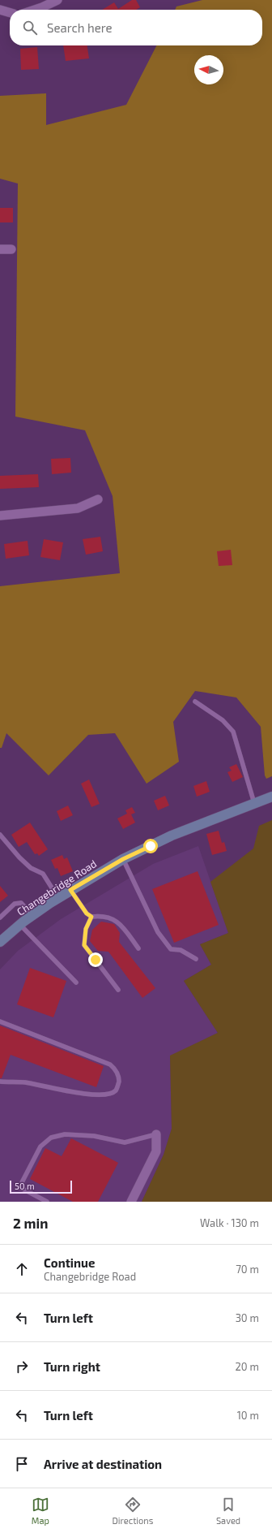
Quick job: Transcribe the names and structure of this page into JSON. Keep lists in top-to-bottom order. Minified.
{"streets":{"main road":["Changebridge Road"]},"scale_bar":"50 m","north":"left","page":{"search":"Search here","scale":"50 m","heading":["2 min","Walk · 130 m"],"list":[["Continue","Changebridge Road","70 m"],["Turn left","30 m"],["Turn right","20 m"],["Turn left","10 m"],"Arrive at destination"],"nav":["Map","Directions","Saved"]}}
